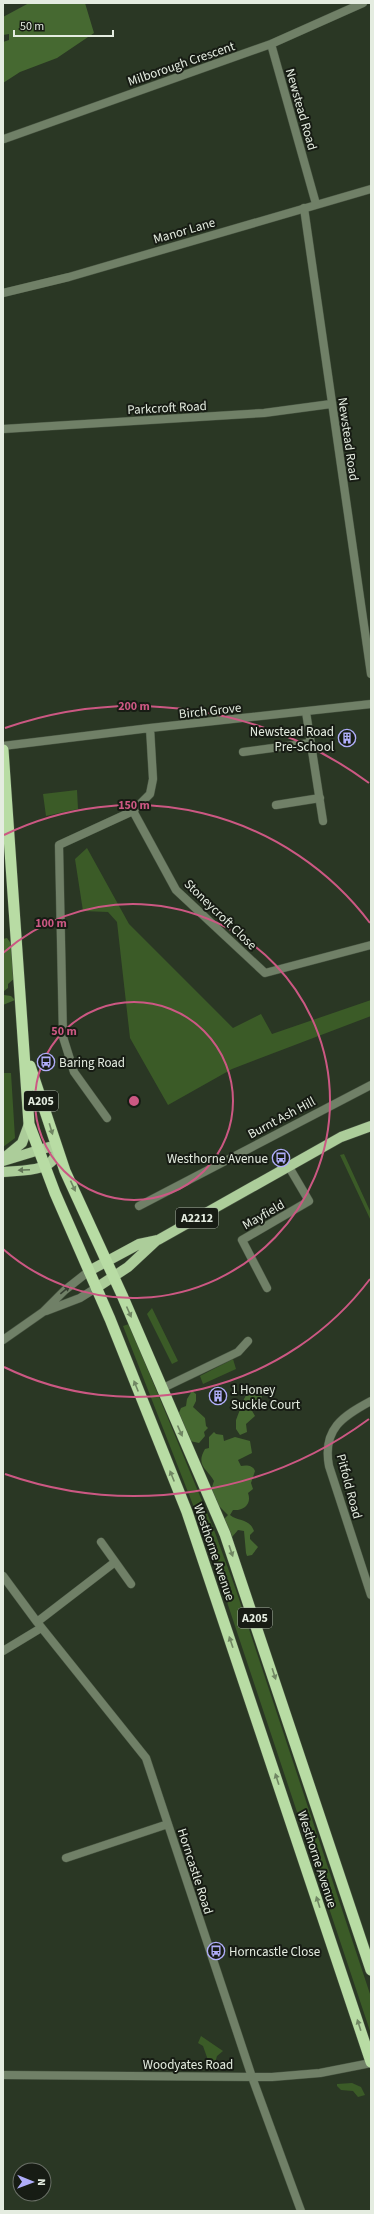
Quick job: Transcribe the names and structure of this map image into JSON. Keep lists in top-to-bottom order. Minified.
{"streets":{"highway":["A205","Westhorne Avenue"],"main road":["A2212"],"street":["Milborough Crescent","Newstead Road","Manor Lane","Parkcroft Road","Birch Grove","Stoneycroft Close","Burnt Ash Hill","Mayfield","Pitfold Road","Horncastle Road","Woodyates Road"]},"crossings":[["Milborough Crescent","Newstead Road"],["Newstead Road","Manor Lane"],["Newstead Road","Parkcroft Road"],["A205","Westhorne Avenue"],["Mayfield","A2212"],["A2212","Westhorne Avenue"],["Westhorne Avenue","Woodyates Road"],["Horncastle Road","Woodyates Road"]],"places":{"building":["Newstead Road Pre-School","1 Honey Suckle Court"],"bus stop":["Baring Road","Westhorne Avenue","Horncastle Close"]},"scale_bar":"50 m","north":"right","rings":["200 m","150 m","100 m","50 m"]}
